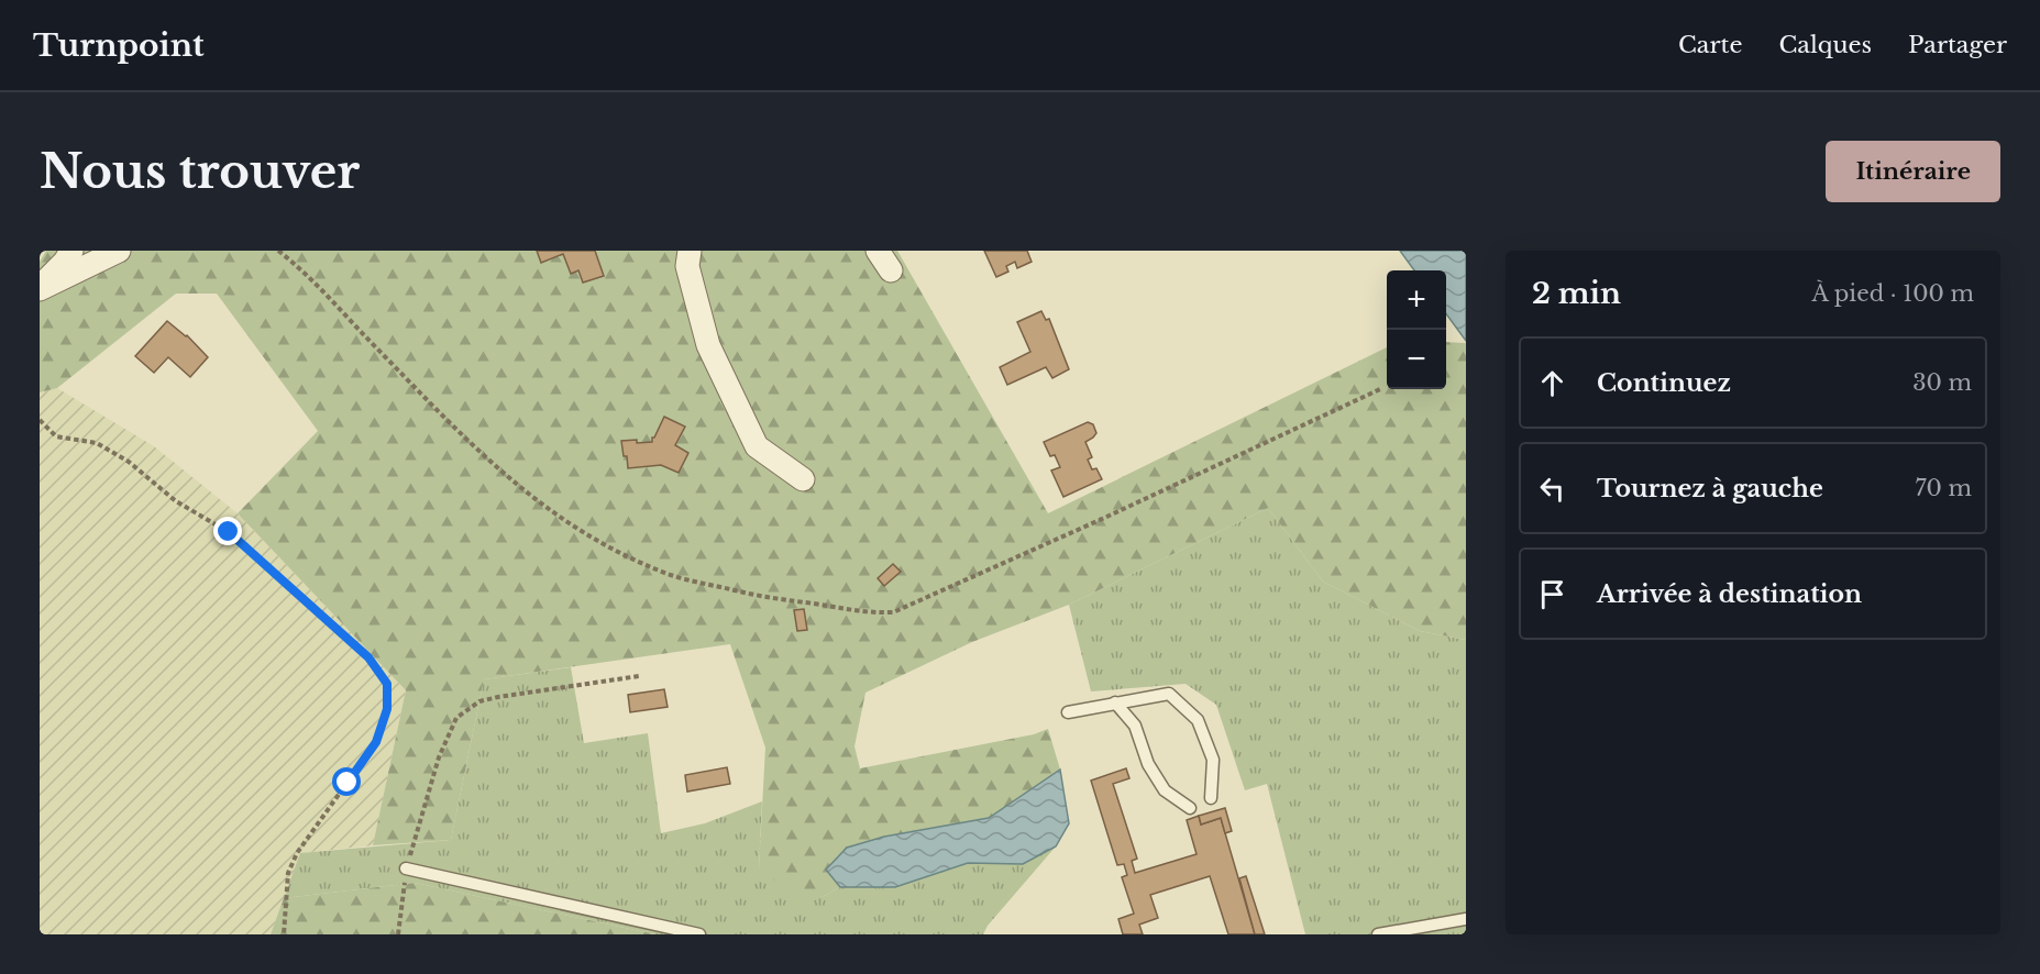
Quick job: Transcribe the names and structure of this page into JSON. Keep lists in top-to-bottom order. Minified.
{"page":{"header":"Turnpoint","nav":["Carte","Calques","Partager"],"buttons":"Itinéraire","title":"Nous trouver","heading":["2 min","À pied · 100 m"],"map_buttons":["+","−"],"list":[["Continuez","30 m"],["Tournez à gauche","70 m"],"Arrivée à destination"]}}
